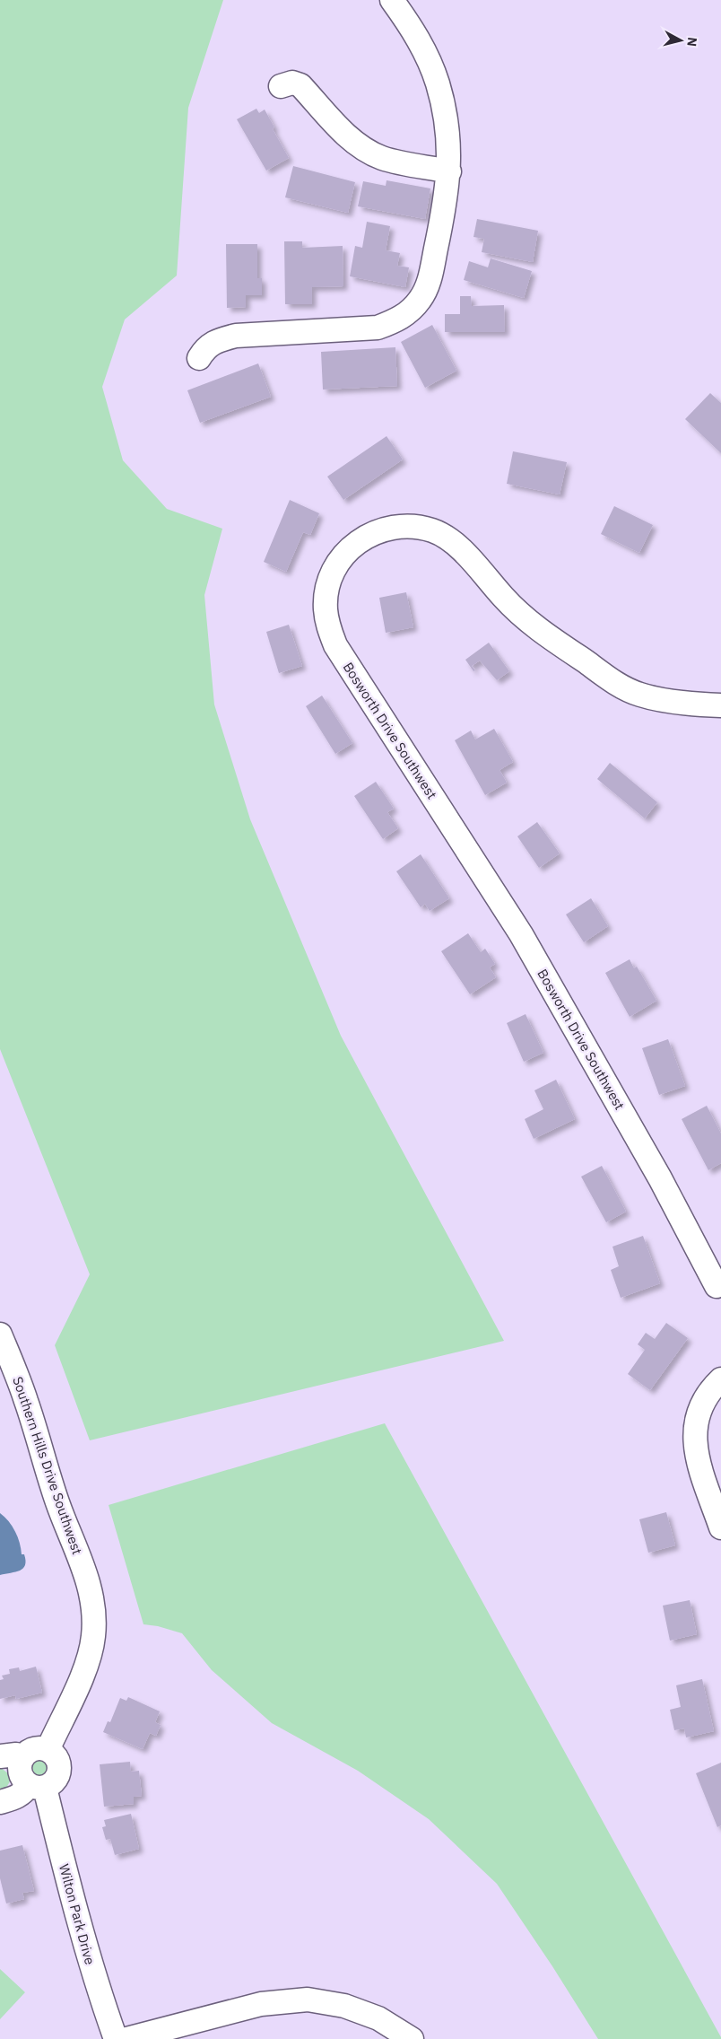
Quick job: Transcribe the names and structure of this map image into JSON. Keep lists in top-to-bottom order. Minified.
{"streets":{"street":["Bosworth Drive Southwest","Southern Hills Drive Southwest","Wilton Park Drive"]},"crossings":[["Southern Hills Drive Southwest","Wilton Park Drive"]],"north":"right"}
